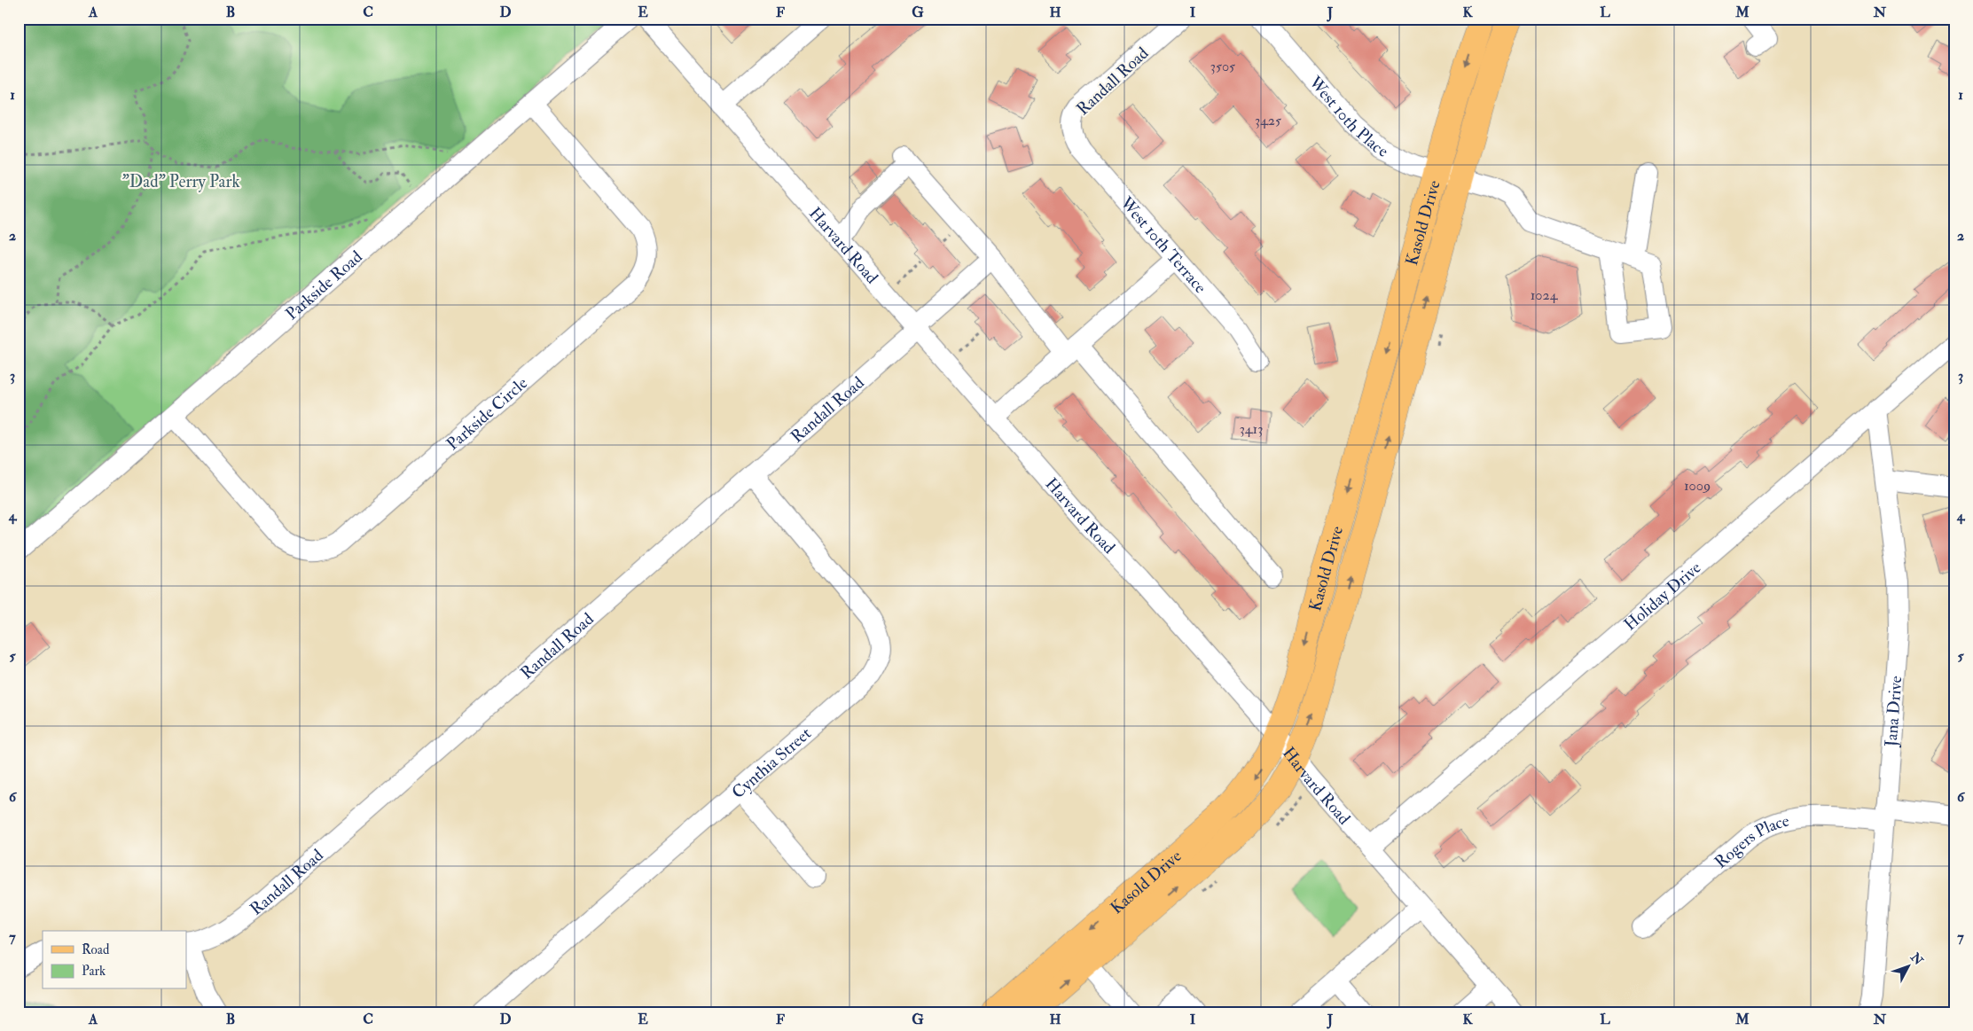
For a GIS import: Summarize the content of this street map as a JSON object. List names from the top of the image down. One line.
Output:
{"streets":{"main road":["Kasold Drive"],"street":["Randall Road","West 10th Place","West 10th Terrace","Harvard Road","Parkside Road","Parkside Circle","Holiday Drive","Jana Drive","Cynthia Street","Rogers Place"]},"crossings":[["Randall Road","West 10th Terrace"],["Randall Road","Harvard Road"],["Randall Road","Cynthia Street"],["West 10th Place","Kasold Drive"],["Kasold Drive","Harvard Road"],["Harvard Road","Holiday Drive"],["Parkside Road","Parkside Circle"],["Holiday Drive","Jana Drive"],["Jana Drive","Rogers Place"]],"parks":["\"Dad\" Perry Park"],"house_numbers":["3505","3425","1024","3413","1009"],"legend":["Road","Park"],"north":"top right","grid":{"columns":["A","B","C","D","E","F","G","H","I","J","K","L","M","N"],"rows":["1","2","3","4","5","6","7"]}}
